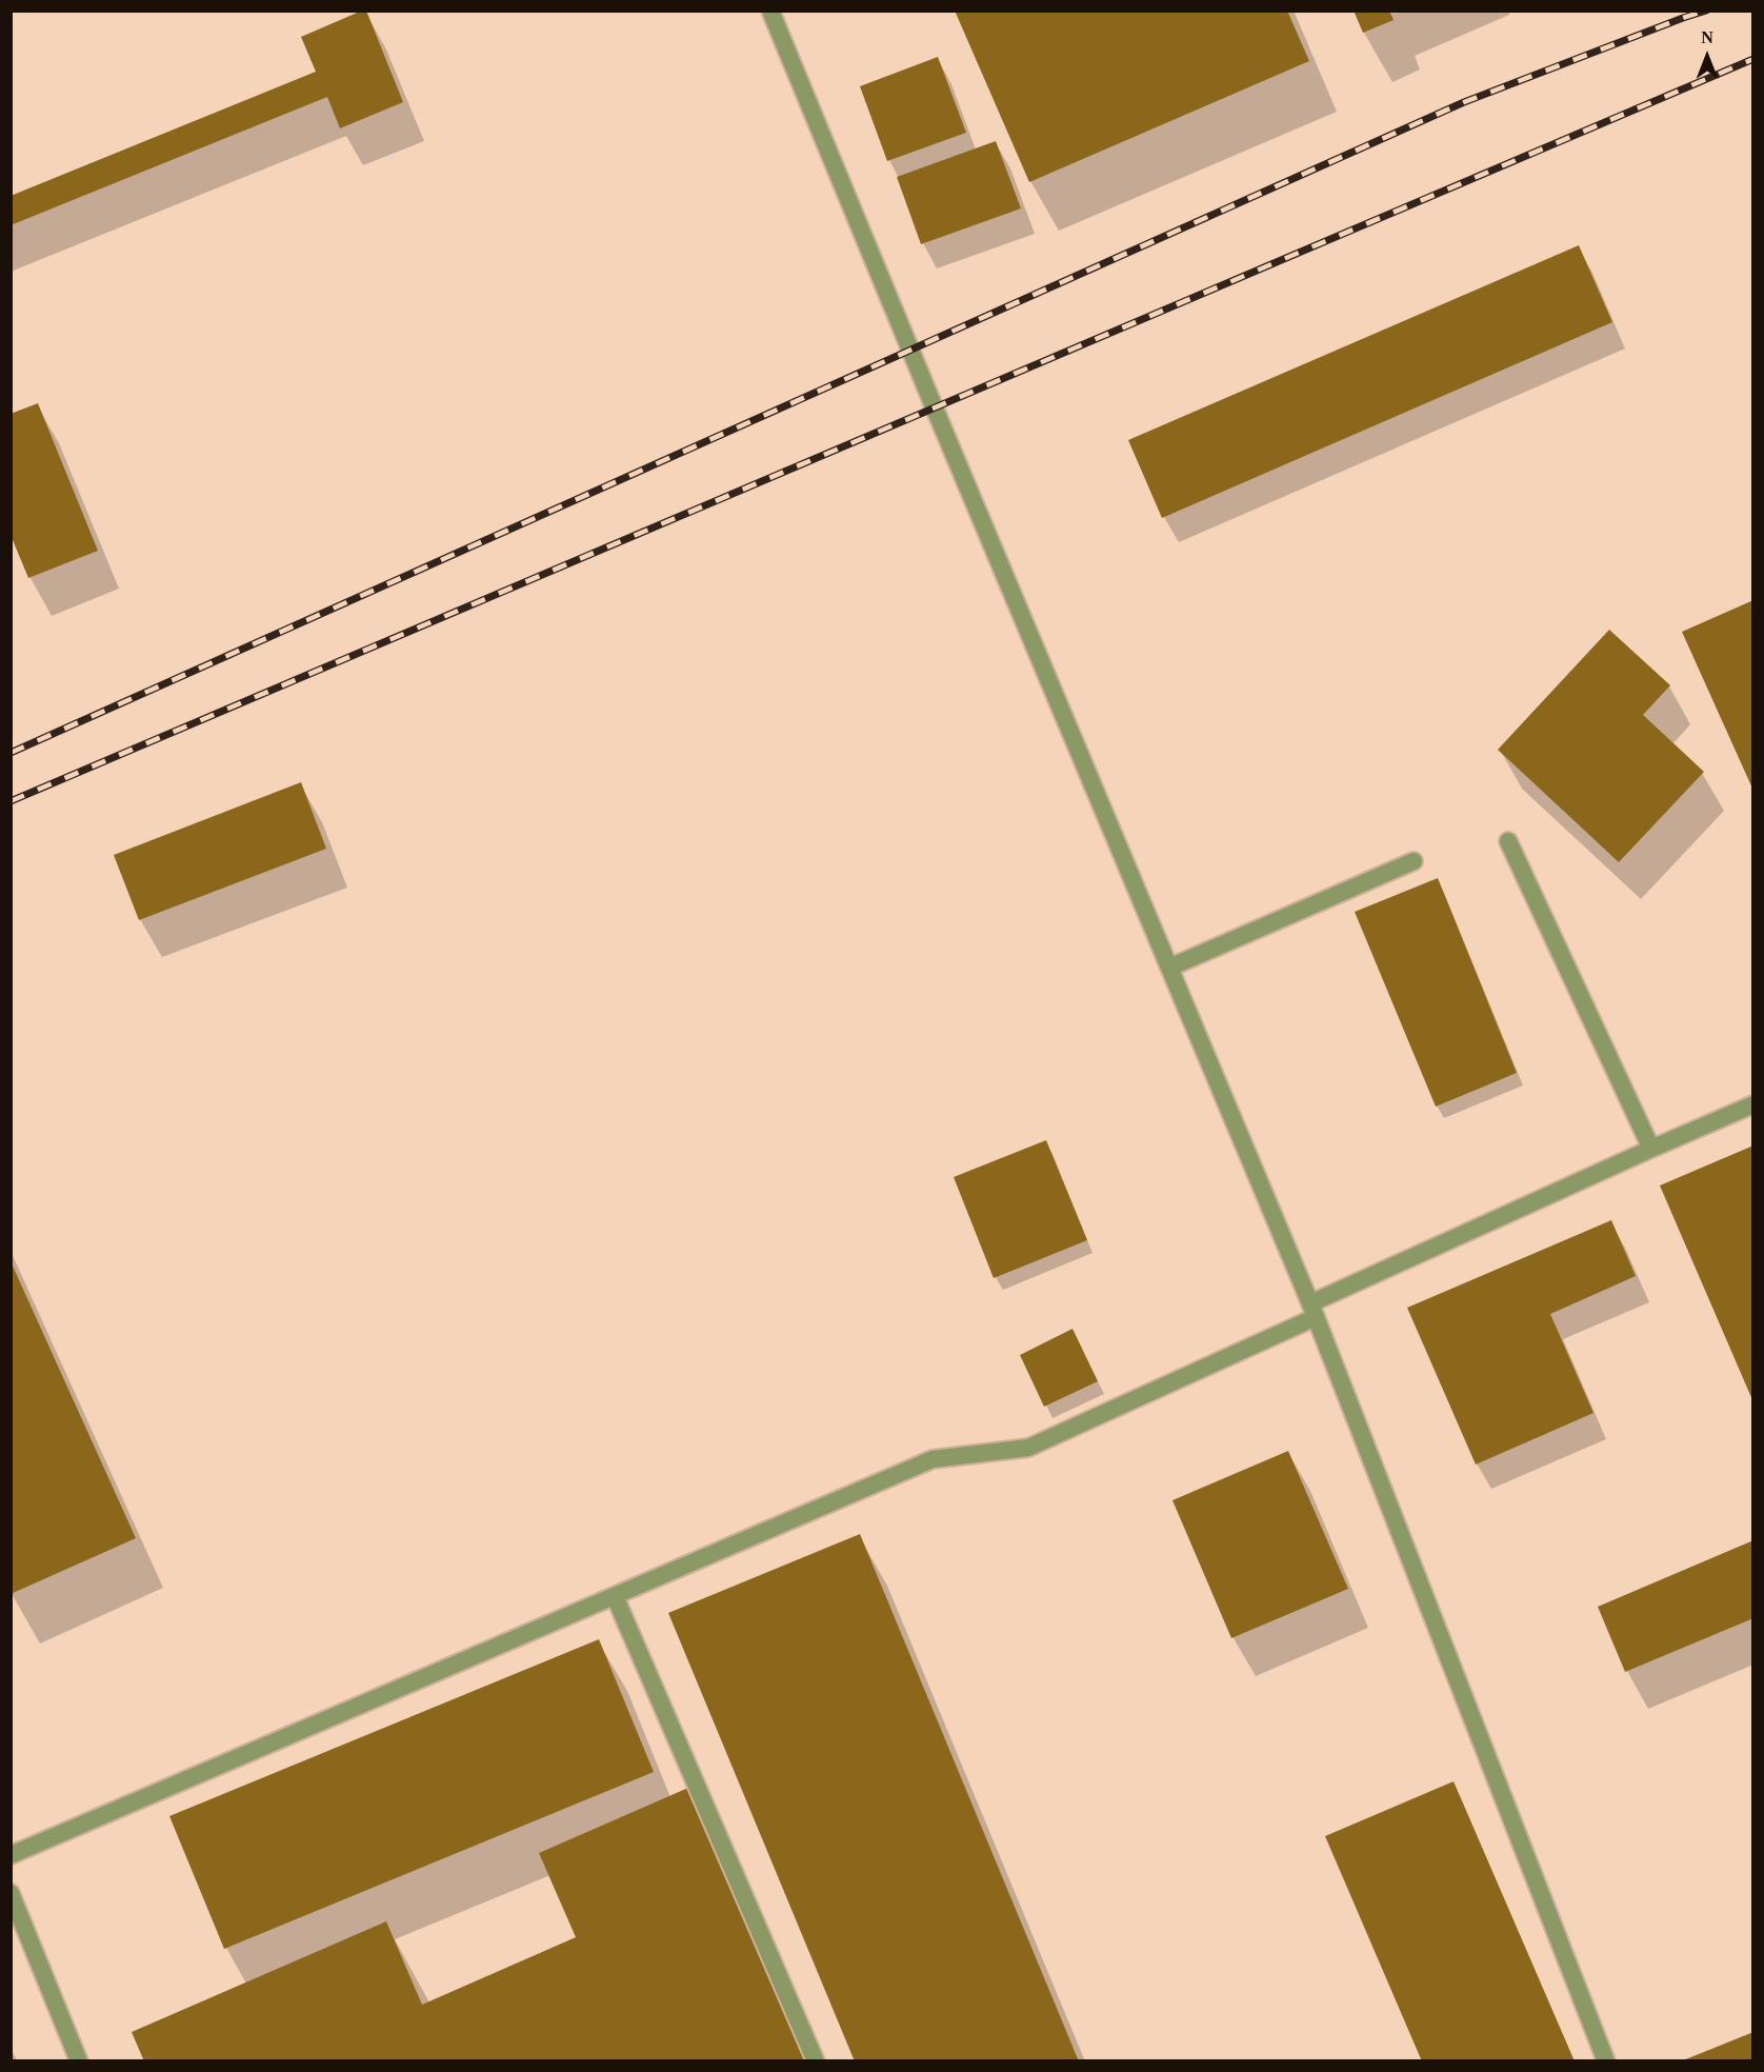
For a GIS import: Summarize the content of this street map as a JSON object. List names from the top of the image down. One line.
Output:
{"north":"top"}
